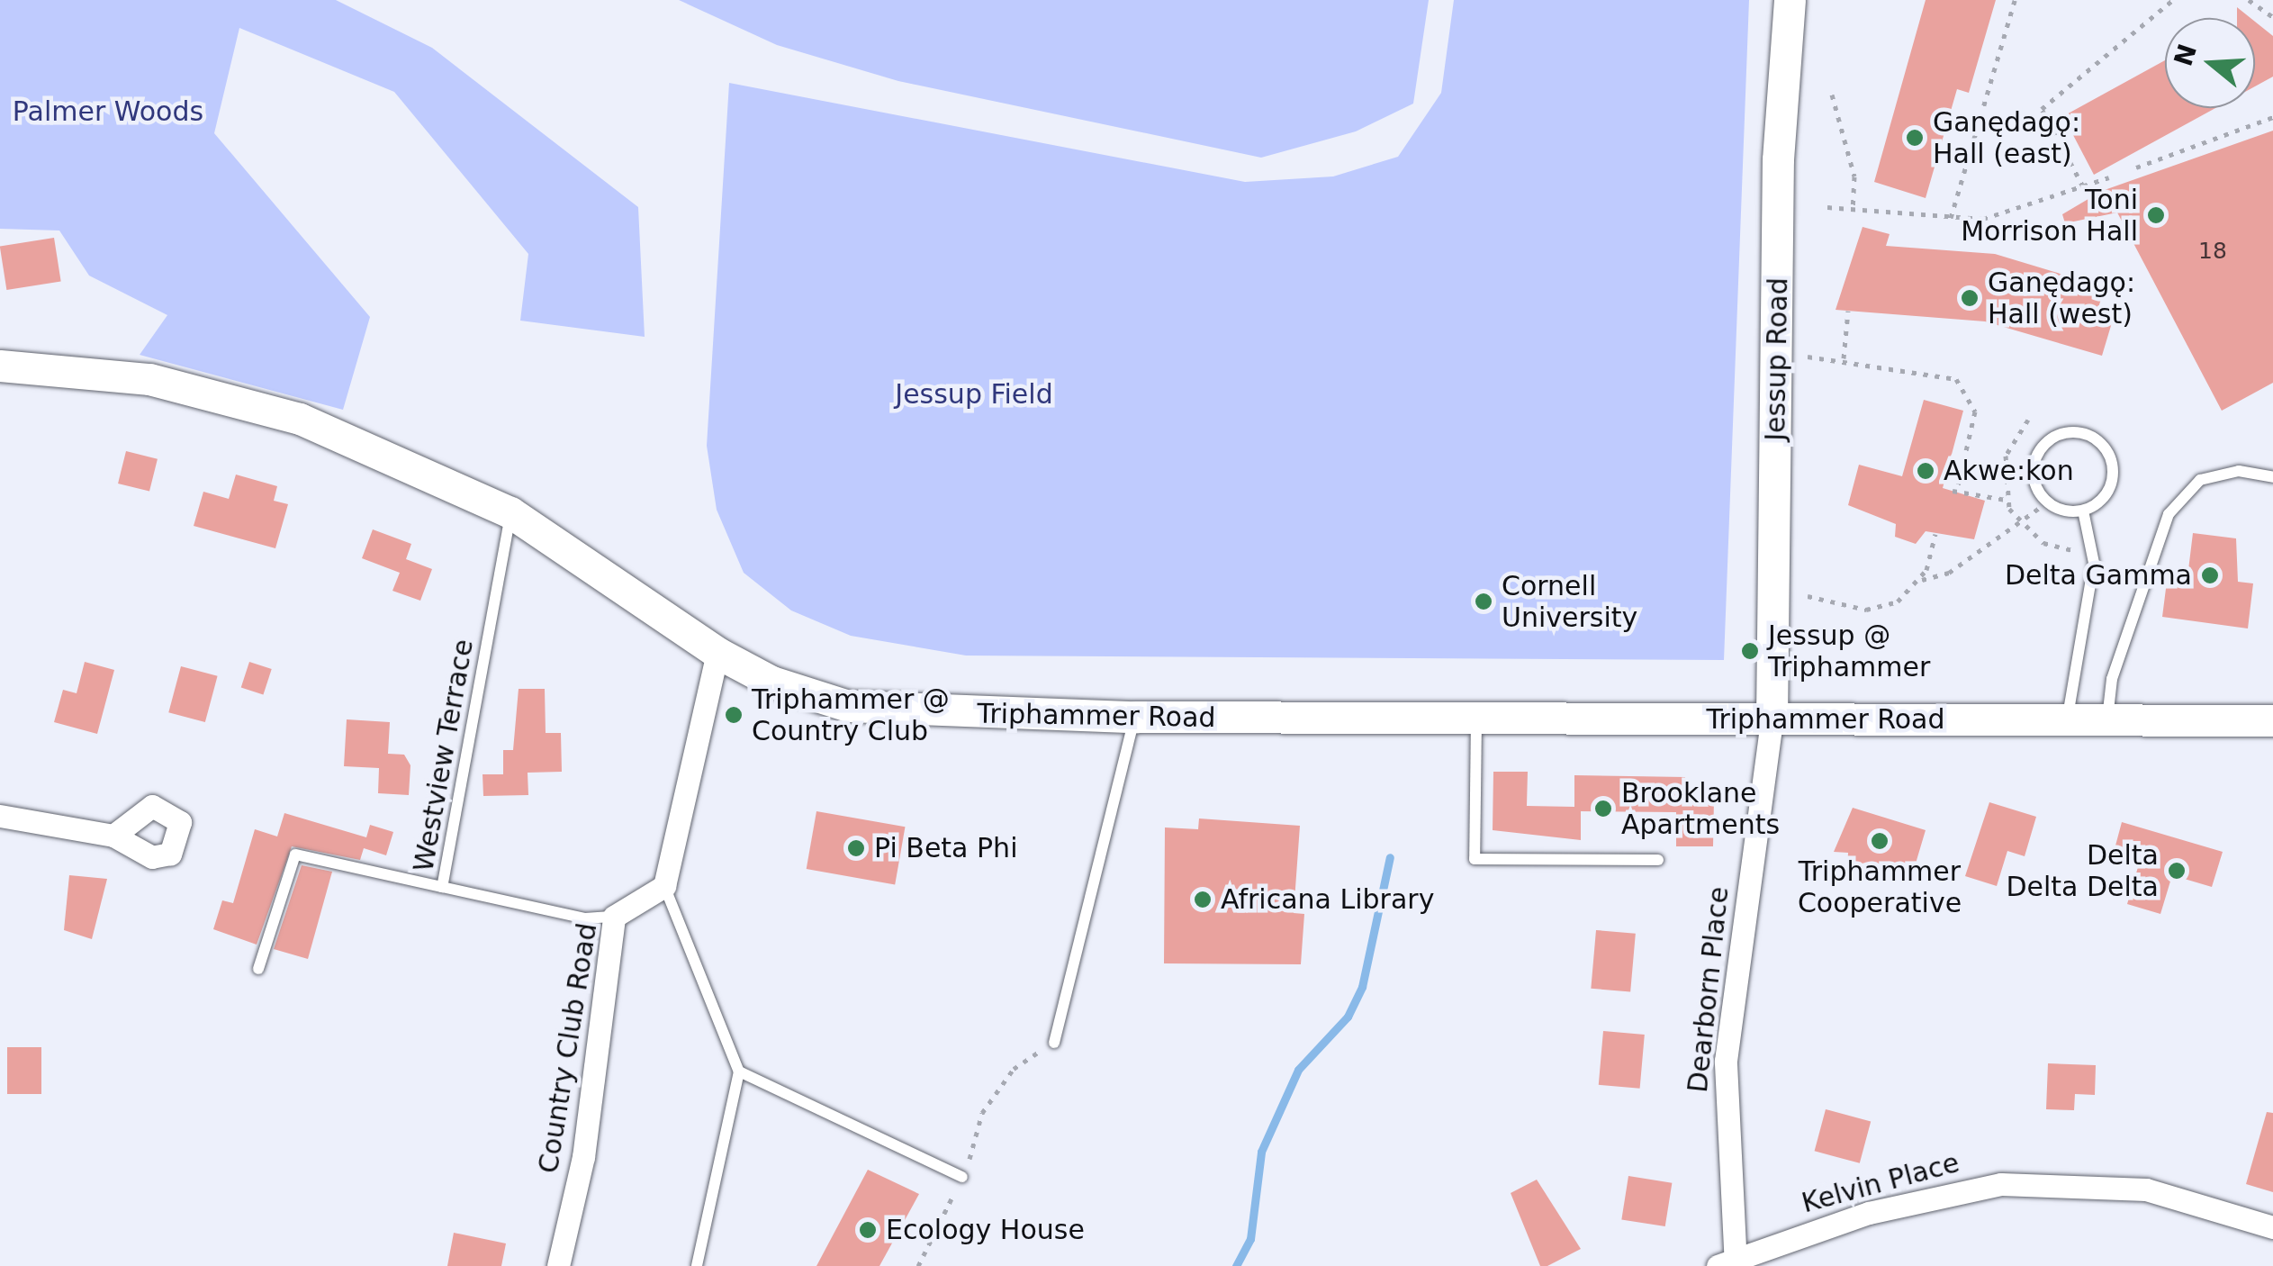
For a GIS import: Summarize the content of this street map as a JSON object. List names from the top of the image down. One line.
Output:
{"streets":{"street":["Jessup Road","Triphammer Road","Dearborn Place","Country Club Road","Kelvin Place"],"lane":["Westview Terrace"]},"crossings":[["Jessup Road","Triphammer Road"],["Jessup Road","Dearborn Place"],["Triphammer Road","Westview Terrace"],["Triphammer Road","Dearborn Place"],["Westview Terrace","Country Club Road"],["Dearborn Place","Kelvin Place"]],"parks":["Palmer Woods","Jessup Field"],"places":["Ganędagǫ: Hall (east)","Toni Morrison Hall","Ganędagǫ: Hall (west)","Akwe:kon","Delta Gamma","Cornell University","Jessup @ Triphammer","Triphammer @ Country Club","Brooklane Apartments","Triphammer Cooperative","Pi Beta Phi","Delta Delta Delta","Africana Library","Ecology House"],"house_numbers":["18"],"north":"left"}
